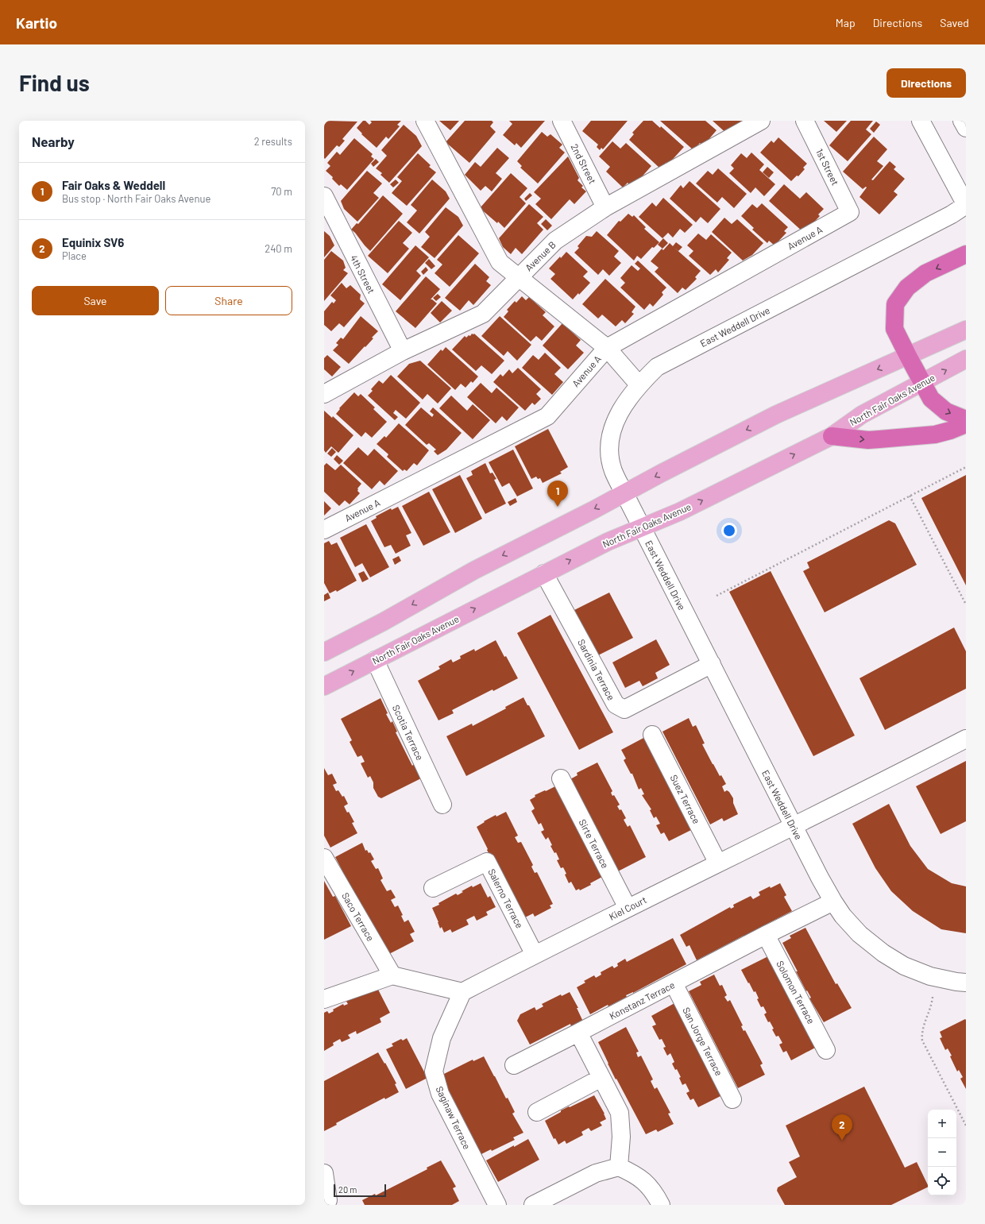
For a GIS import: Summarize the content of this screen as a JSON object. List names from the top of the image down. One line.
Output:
{"streets":{"main road":["North Fair Oaks Avenue"],"street":["2nd Street","1st Street","Avenue A","Avenue B","4th Street","East Weddell Drive","Sardinia Terrace","Scotia Terrace","Suez Terrace","Sirte Terrace","Salerno Terrace","Kiel Court","Saco Terrace","Solomon Terrace","Konstanz Terrace","San Jorge Terrace","Saginaw Terrace"]},"crossings":[["2nd Street","Avenue B"],["1st Street","Avenue A"],["Avenue B","4th Street"],["East Weddell Drive","North Fair Oaks Avenue"],["East Weddell Drive","Sardinia Terrace"],["East Weddell Drive","Kiel Court"],["East Weddell Drive","Konstanz Terrace"],["North Fair Oaks Avenue","Sardinia Terrace"],["North Fair Oaks Avenue","Scotia Terrace"],["Suez Terrace","Kiel Court"],["Sirte Terrace","Kiel Court"],["Salerno Terrace","Kiel Court"],["Kiel Court","Saginaw Terrace"],["Solomon Terrace","Konstanz Terrace"],["Konstanz Terrace","San Jorge Terrace"]],"scale_bar":"20 m","page":{"header":"Kartio","nav":["Map","Directions","Saved"],"buttons":["Directions",["Save","Share"]],"title":"Find us","heading":["Nearby","2 results"],"list":[{"mark":"1","name":"Fair Oaks & Weddell","note":"Bus stop · North Fair Oaks Avenue","value":"70 m"},{"mark":"2","name":"Equinix SV6","note":"Place","value":"240 m"}],"pins":["1","2"],"map_buttons":["+","−"],"scale":"20 m"}}
